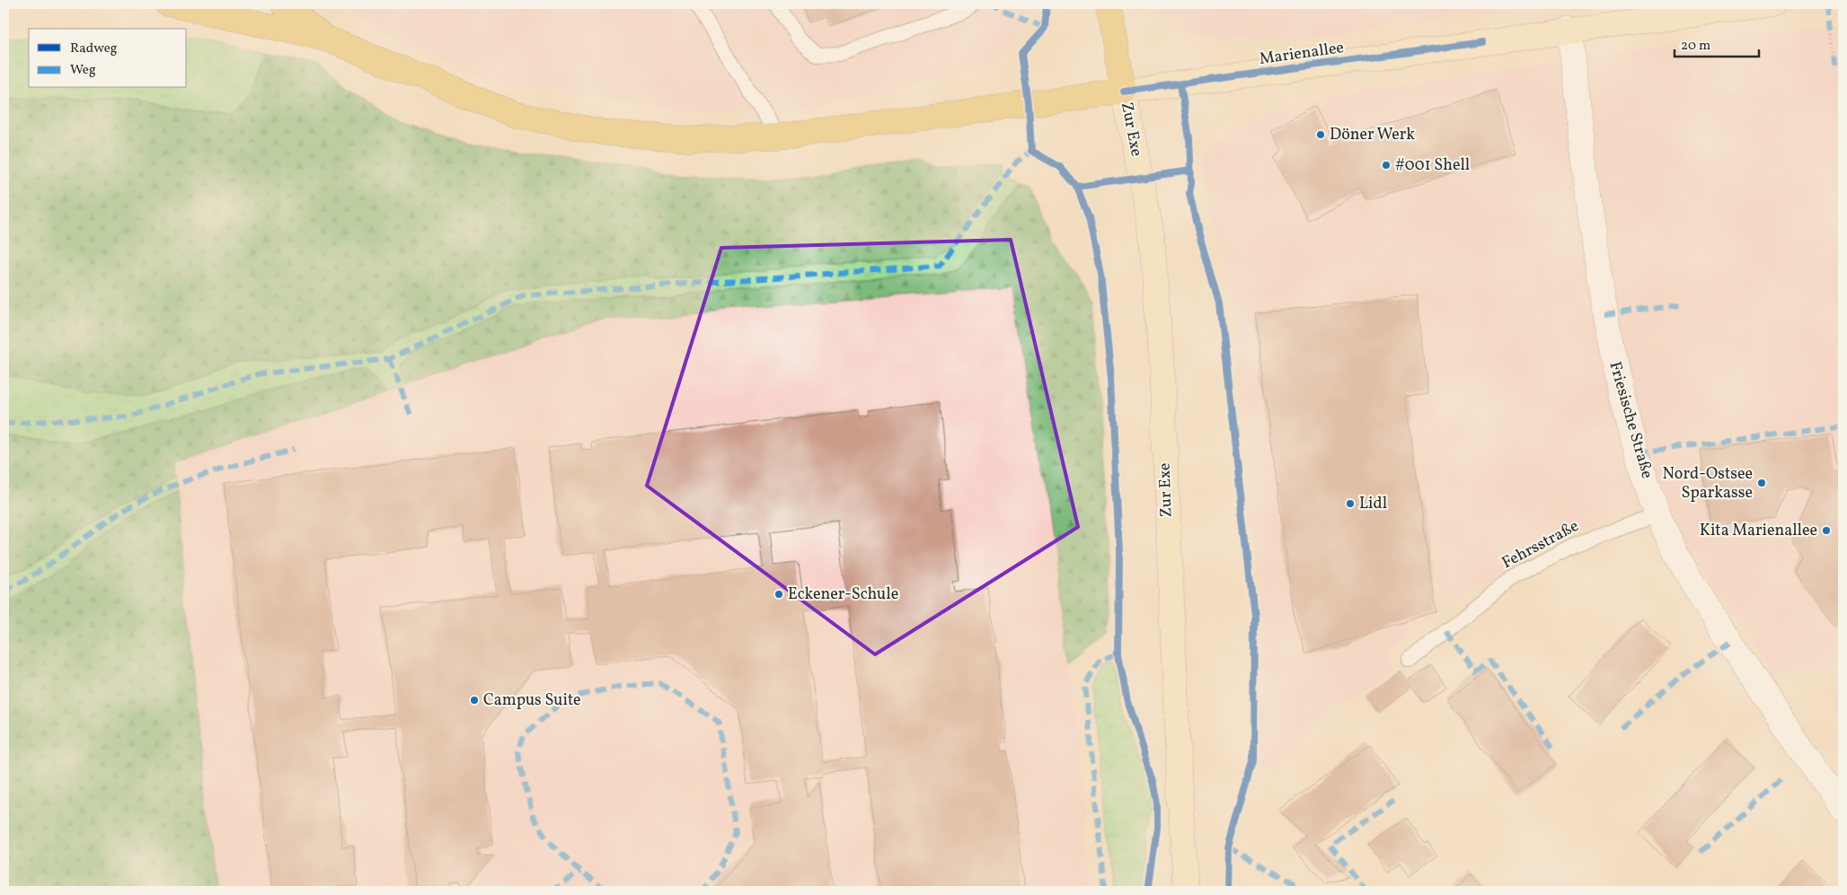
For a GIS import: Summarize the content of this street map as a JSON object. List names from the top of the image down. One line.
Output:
{"streets":{"main road":["Marienallee","Zur Exe"],"street":["Friesische Straße"],"lane":["Fehrsstraße"]},"crossings":[["Marienallee","Zur Exe"],["Marienallee","Friesische Straße"],["Friesische Straße","Fehrsstraße"]],"places":["Döner Werk","#001 Shell","Nord-Ostsee Sparkasse","Lidl","Kita Marienallee","Eckener-Schule","Campus Suite"],"legend":["Radweg","Weg"],"scale_bar":"20 m"}
